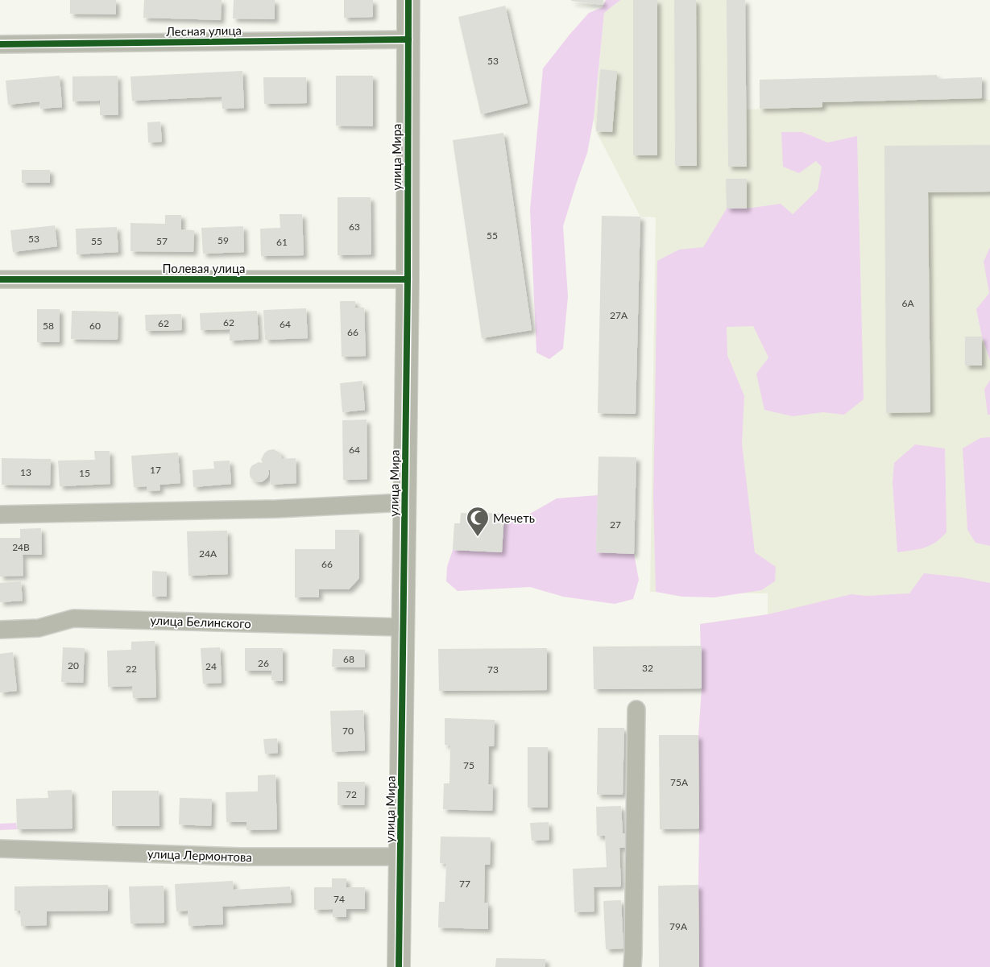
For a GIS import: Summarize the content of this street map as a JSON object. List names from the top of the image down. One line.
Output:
{"streets":{"street":["Лесная улица","улица Мира","Полевая улица","улица Белинского","улица Лермонтова"]},"crossings":[["Лесная улица","улица Мира"],["улица Мира","Полевая улица"],["улица Мира","улица Белинского"],["улица Мира","улица Лермонтова"]],"places":{"mosque":["Мечеть"]},"house_numbers":["53","63","55","53","59","55","57","61","6А","27А","62","62","64","58","60","66","64","17","13","15","27","24В","24А","66","68","26","20","24","32","22","73","70","75","75А","72","77","74","79А"]}
